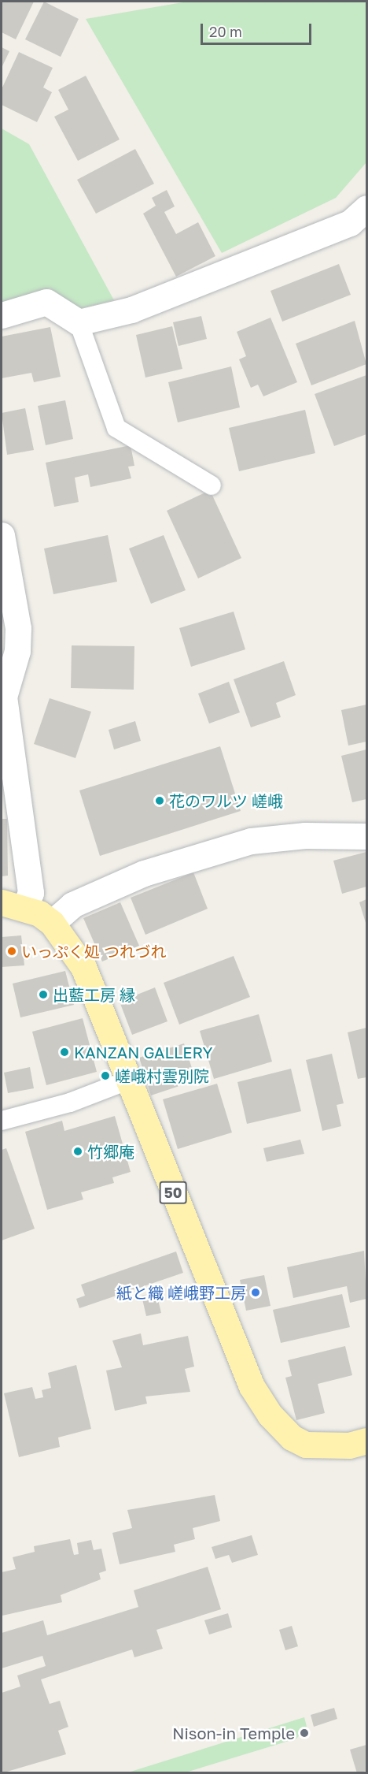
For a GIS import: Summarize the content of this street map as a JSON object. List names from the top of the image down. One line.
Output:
{"streets":{"main road":["50"]},"places":["花のワルツ 嵯峨","いっぷく処 つれづれ","出藍工房 縁","KANZAN GALLERY","嵯峨村雲別院","竹郷庵","紙と織 嵯峨野工房","Nison-in Temple"],"scale_bar":"20 m"}
